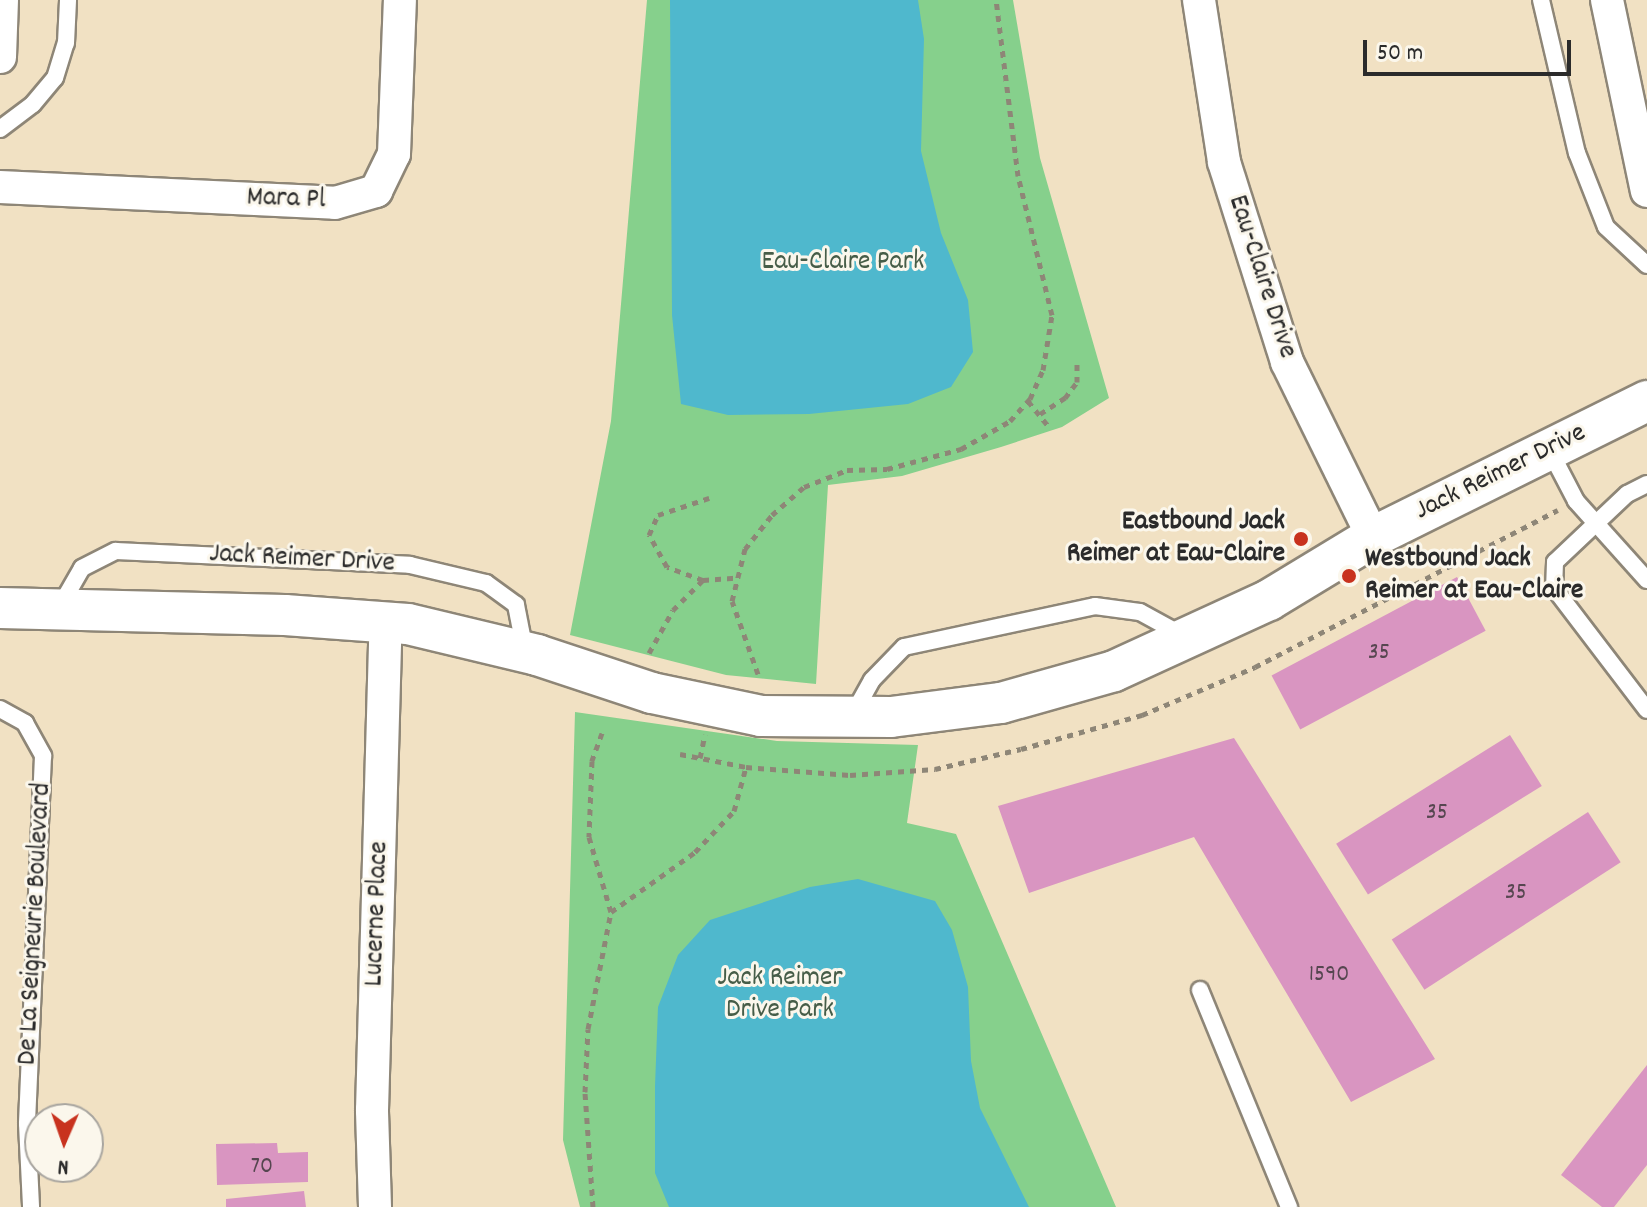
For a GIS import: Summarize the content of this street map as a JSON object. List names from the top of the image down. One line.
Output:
{"streets":{"street":["Mara Pl","Eau-Claire Drive","Jack Reimer Drive","Lucerne Place"],"lane":["De La Seigneurie Boulevard"]},"crossings":[["Eau-Claire Drive","Jack Reimer Drive"],["Jack Reimer Drive","Lucerne Place"]],"parks":["Eau-Claire Park","Jack Reimer Drive Park"],"places":["Eastbound Jack Reimer at Eau-Claire","Westbound Jack Reimer at Eau-Claire"],"house_numbers":["35","35","35","1590","70"],"scale_bar":"50 m","north":"bottom"}
